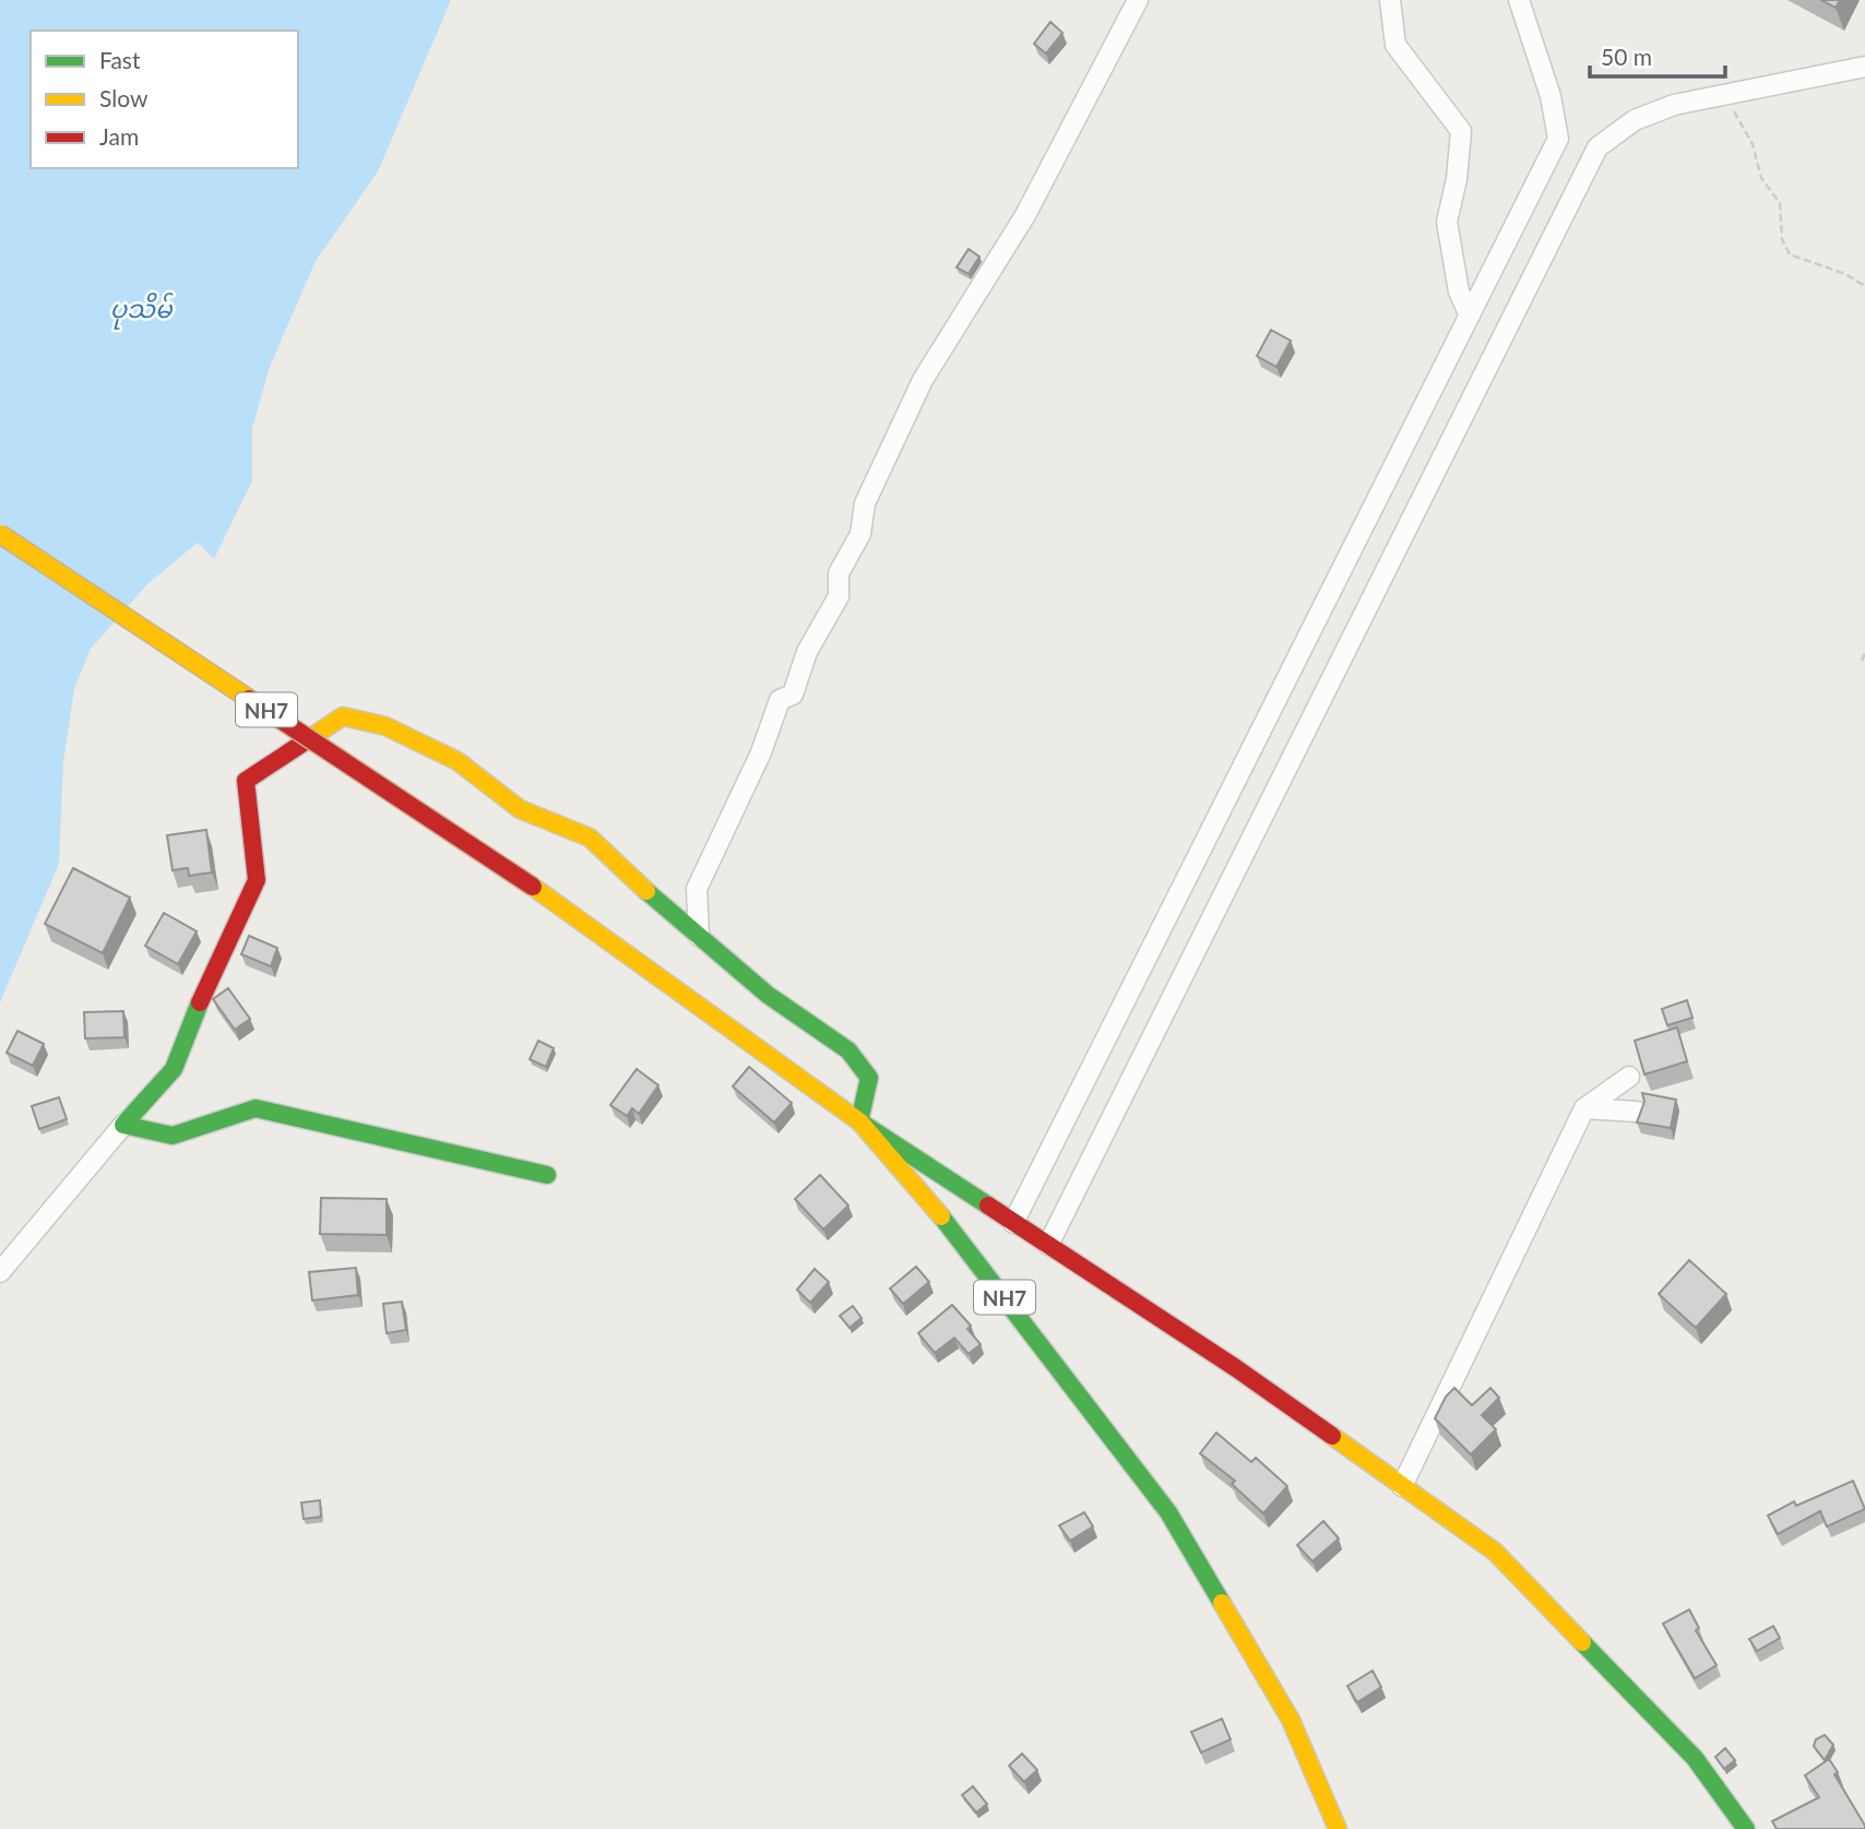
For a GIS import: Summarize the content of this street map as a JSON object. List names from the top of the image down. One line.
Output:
{"streets":{"main road":["NH7"]},"water":["ပုသိမ်"],"legend":["Fast","Slow","Jam"],"scale_bar":"50 m"}
